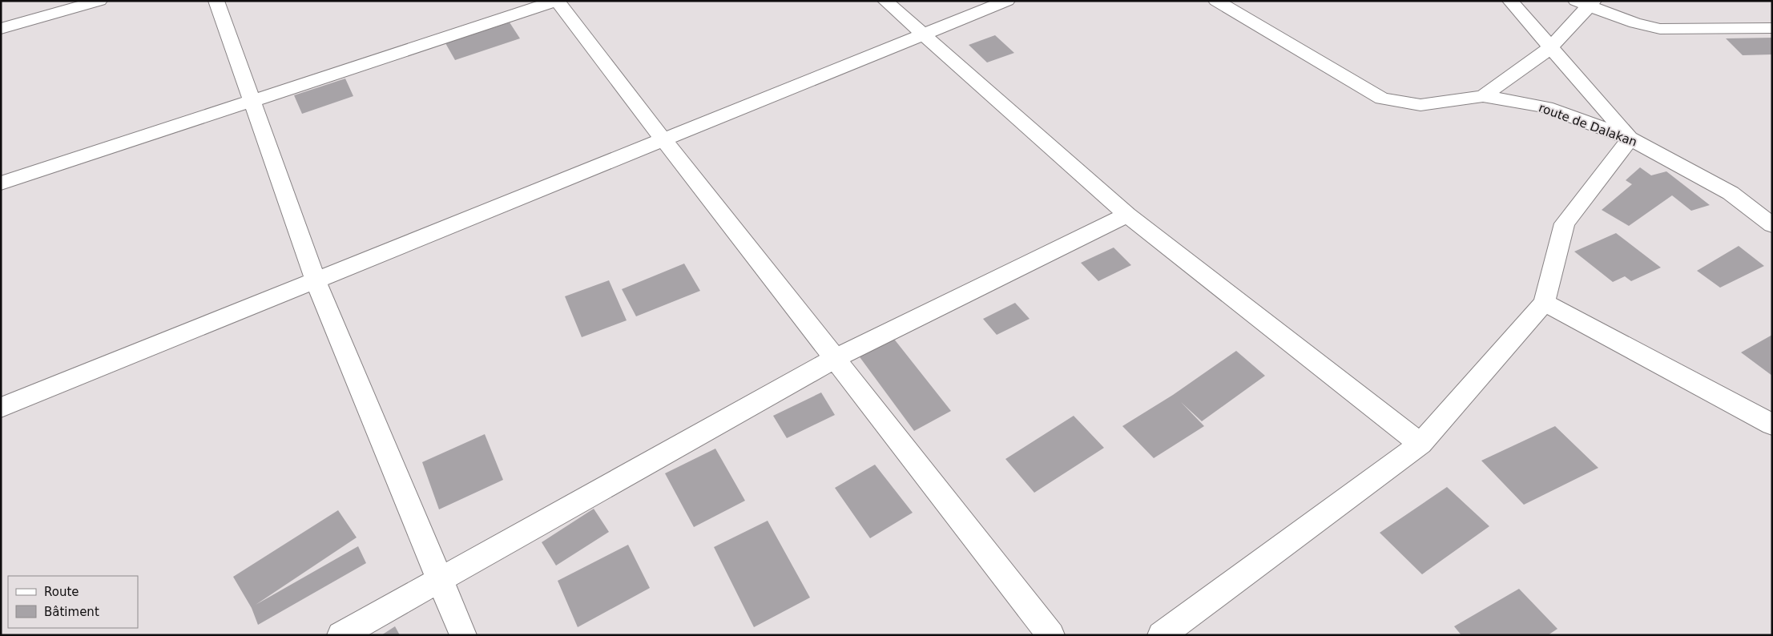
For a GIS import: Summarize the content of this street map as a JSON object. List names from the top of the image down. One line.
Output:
{"streets":{"street":["route de Dalakan"]},"legend":["Route","Bâtiment"]}
